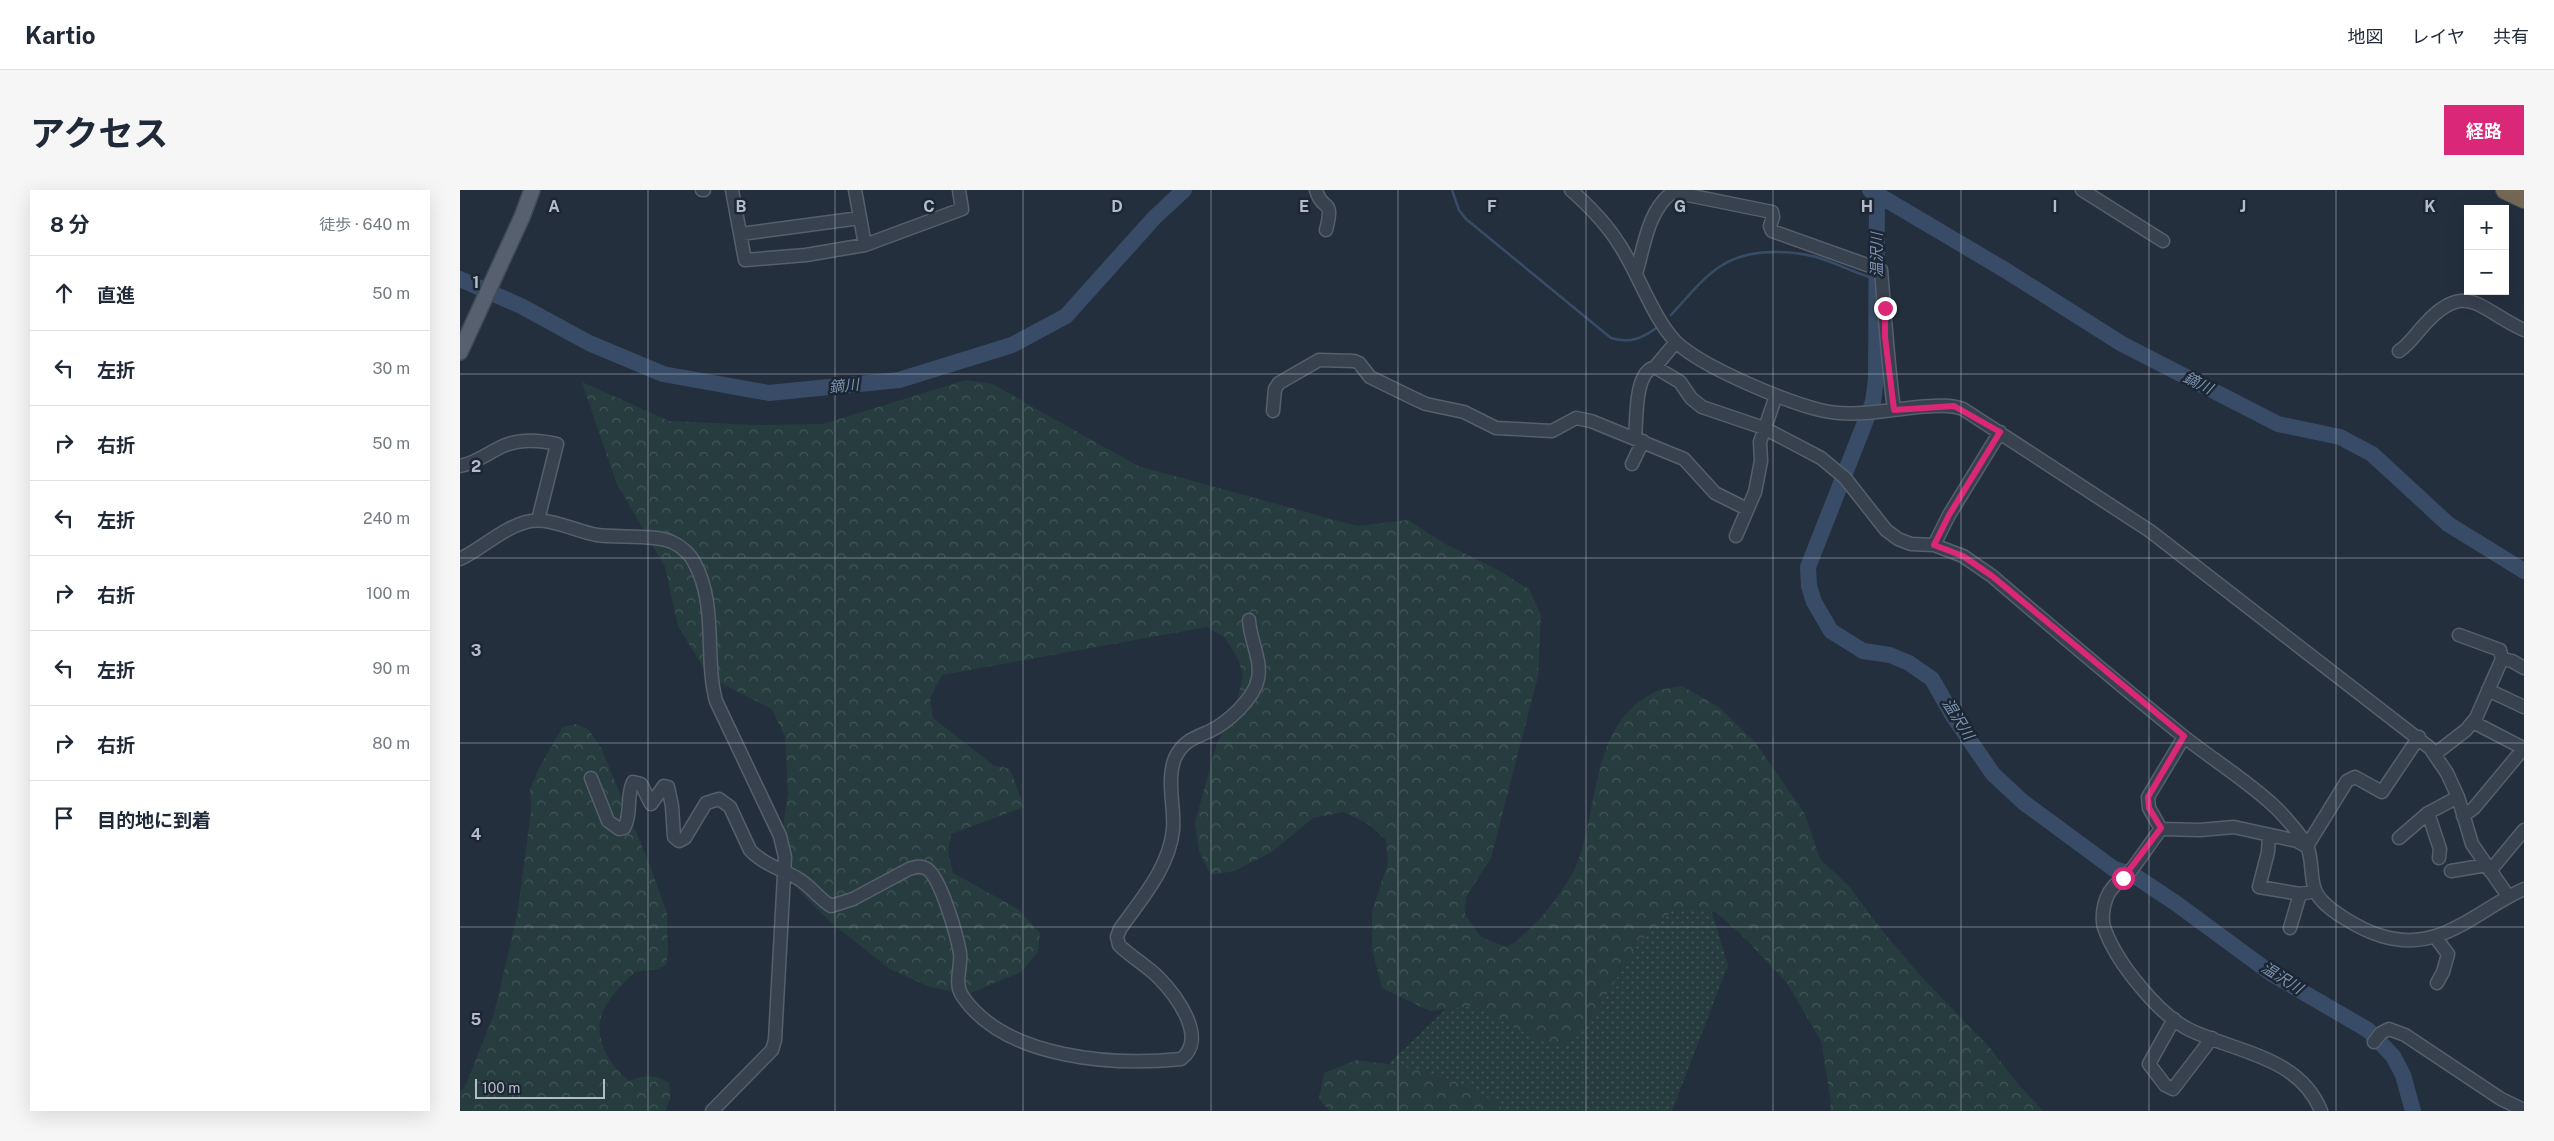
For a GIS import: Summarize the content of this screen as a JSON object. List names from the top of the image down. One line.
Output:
{"water":["温沢川","鏑川"],"scale_bar":"100 m","page":{"header":"Kartio","nav":["地図","レイヤ","共有"],"title":"アクセス","buttons":"経路","heading":["8 分","徒歩 · 640 m"],"map_buttons":["+","−"],"list":[["直進","50 m"],["左折","30 m"],["右折","50 m"],["左折","240 m"],["右折","100 m"],["左折","90 m"],["右折","80 m"],"目的地に到着"],"scale":"100 m"},"grid":{"columns":["A","B","C","D","E","F","G","H","I","J","K"],"rows":["1","2","3","4","5"]}}
